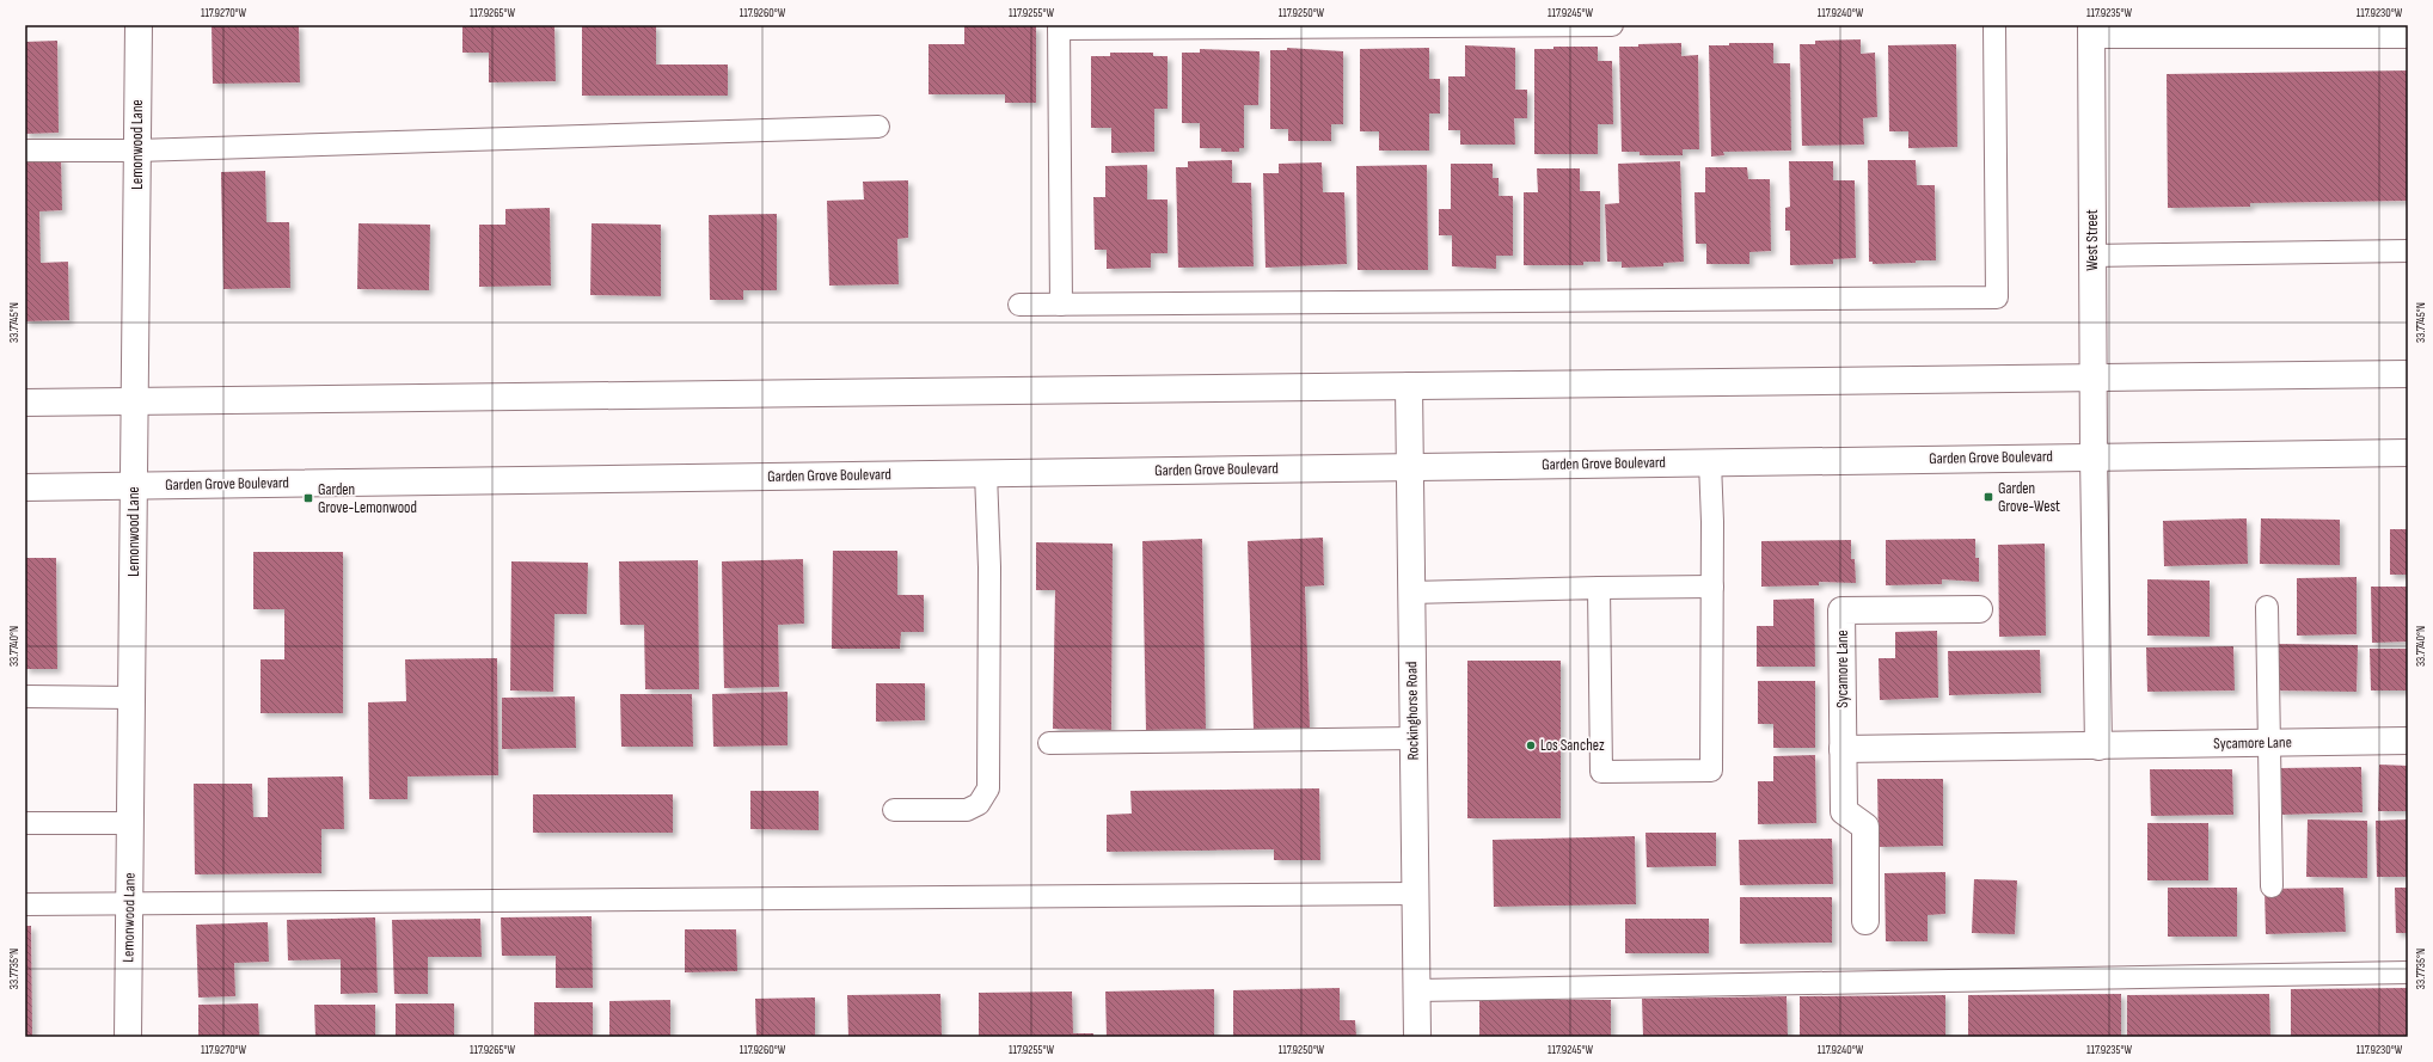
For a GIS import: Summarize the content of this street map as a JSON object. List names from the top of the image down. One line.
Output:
{"streets":{"main road":["Lemonwood Lane","West Street","Garden Grove Boulevard","Sycamore Lane","Rockinghorse Road"]},"crossings":[["Lemonwood Lane","Garden Grove Boulevard"],["West Street","Garden Grove Boulevard"],["Garden Grove Boulevard","Rockinghorse Road"]],"places":{"transit":["Garden Grove-West","Garden Grove-Lemonwood"],"other":["Los Sanchez"]},"coordinates":["117.9270°W","117.9265°W","117.9260°W","117.9255°W","117.9250°W","117.9245°W","117.9240°W","117.9235°W","117.9230°W","33.7745°N","33.7740°N","33.7735°N"]}
